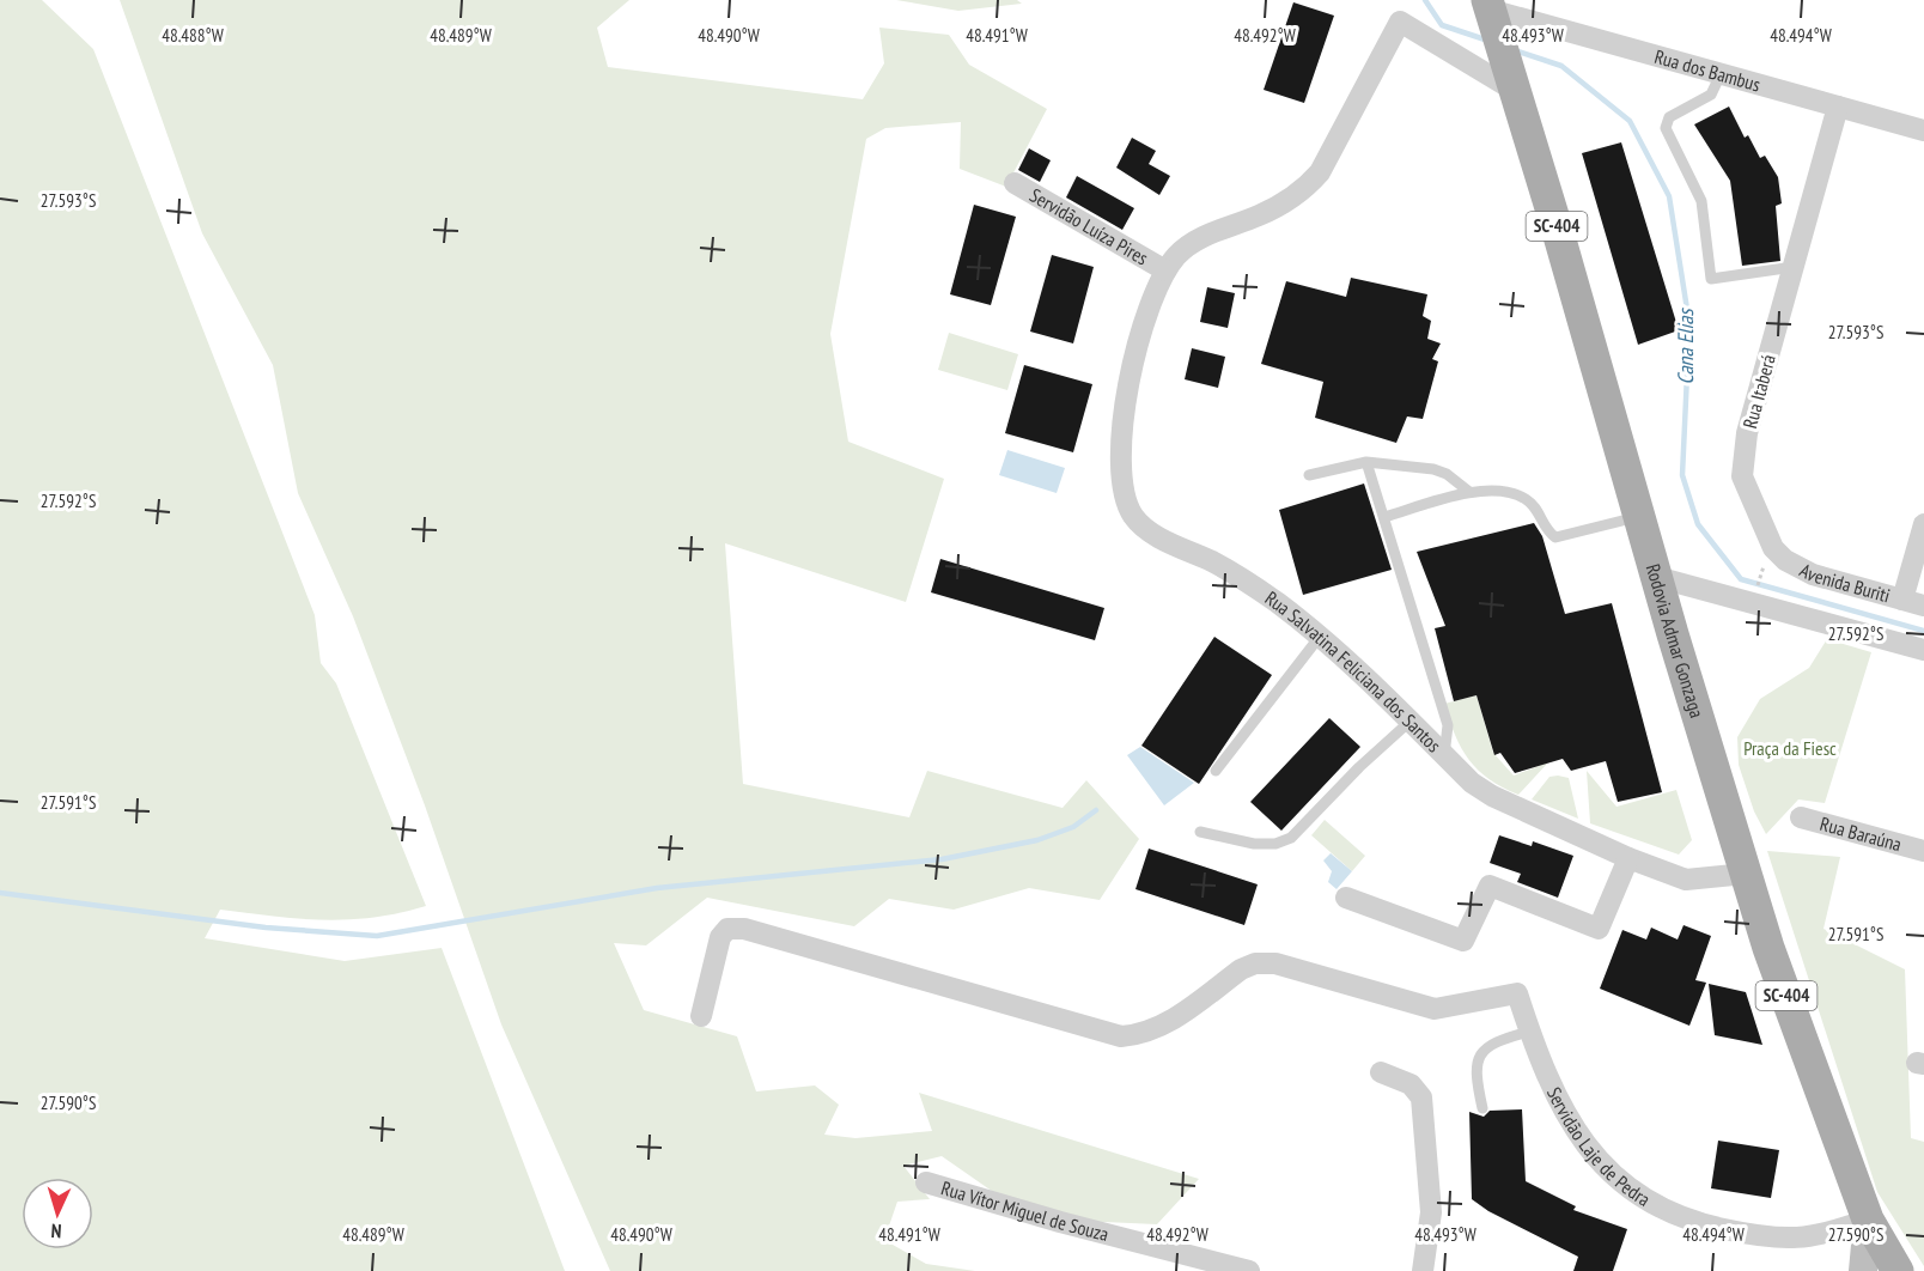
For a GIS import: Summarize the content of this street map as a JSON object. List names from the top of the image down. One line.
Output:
{"streets":{"main road":["SC-404","Rodovia Admar Gonzaga"],"street":["Rua dos Bambus","Servidão Luíza Pires","Rua Itaberá","Avenida Buriti","Rua Salvatina Feliciana dos Santos","Rua Baraúna","Servidão Laje de Pedra","Rua Vítor Miguel de Souza"]},"crossings":[["Rua dos Bambus","Rua Itaberá"],["Rua dos Bambus","Rodovia Admar Gonzaga"],["Servidão Luíza Pires","Rua Salvatina Feliciana dos Santos"],["Rua Itaberá","Avenida Buriti"],["Rodovia Admar Gonzaga","Rua Salvatina Feliciana dos Santos"],["Rodovia Admar Gonzaga","Servidão Laje de Pedra"]],"water":["Cana Elias"],"parks":["Praça da Fiesc"],"north":"bottom","coordinates":["48.488°W","48.489°W","48.490°W","48.491°W","48.492°W","48.493°W","48.494°W","27.593°S","27.592°S","27.591°S","27.590°S"]}
